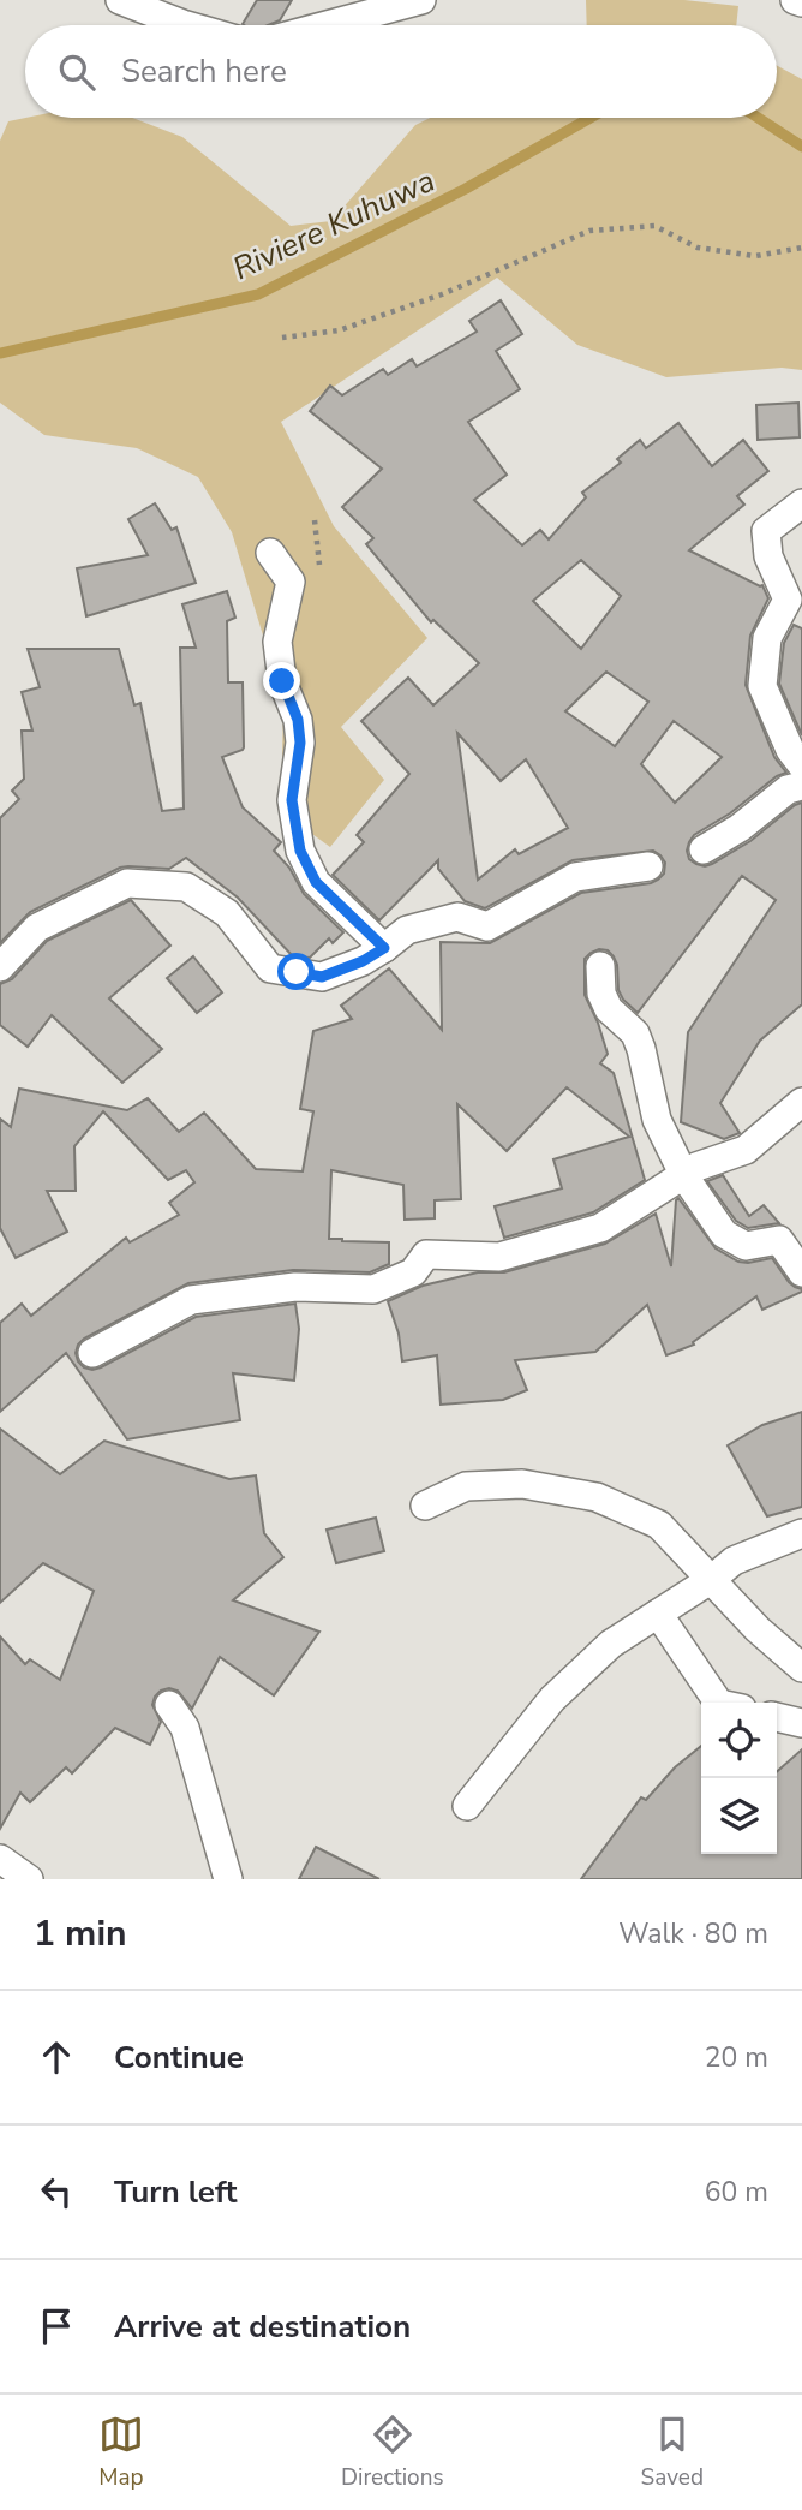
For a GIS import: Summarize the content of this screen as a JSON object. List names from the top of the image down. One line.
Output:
{"water":["Riviere Kuhuwa"],"page":{"search":"Search here","heading":["1 min","Walk · 80 m"],"list":[["Continue","20 m"],["Turn left","60 m"],"Arrive at destination"],"nav":["Map","Directions","Saved"]}}
